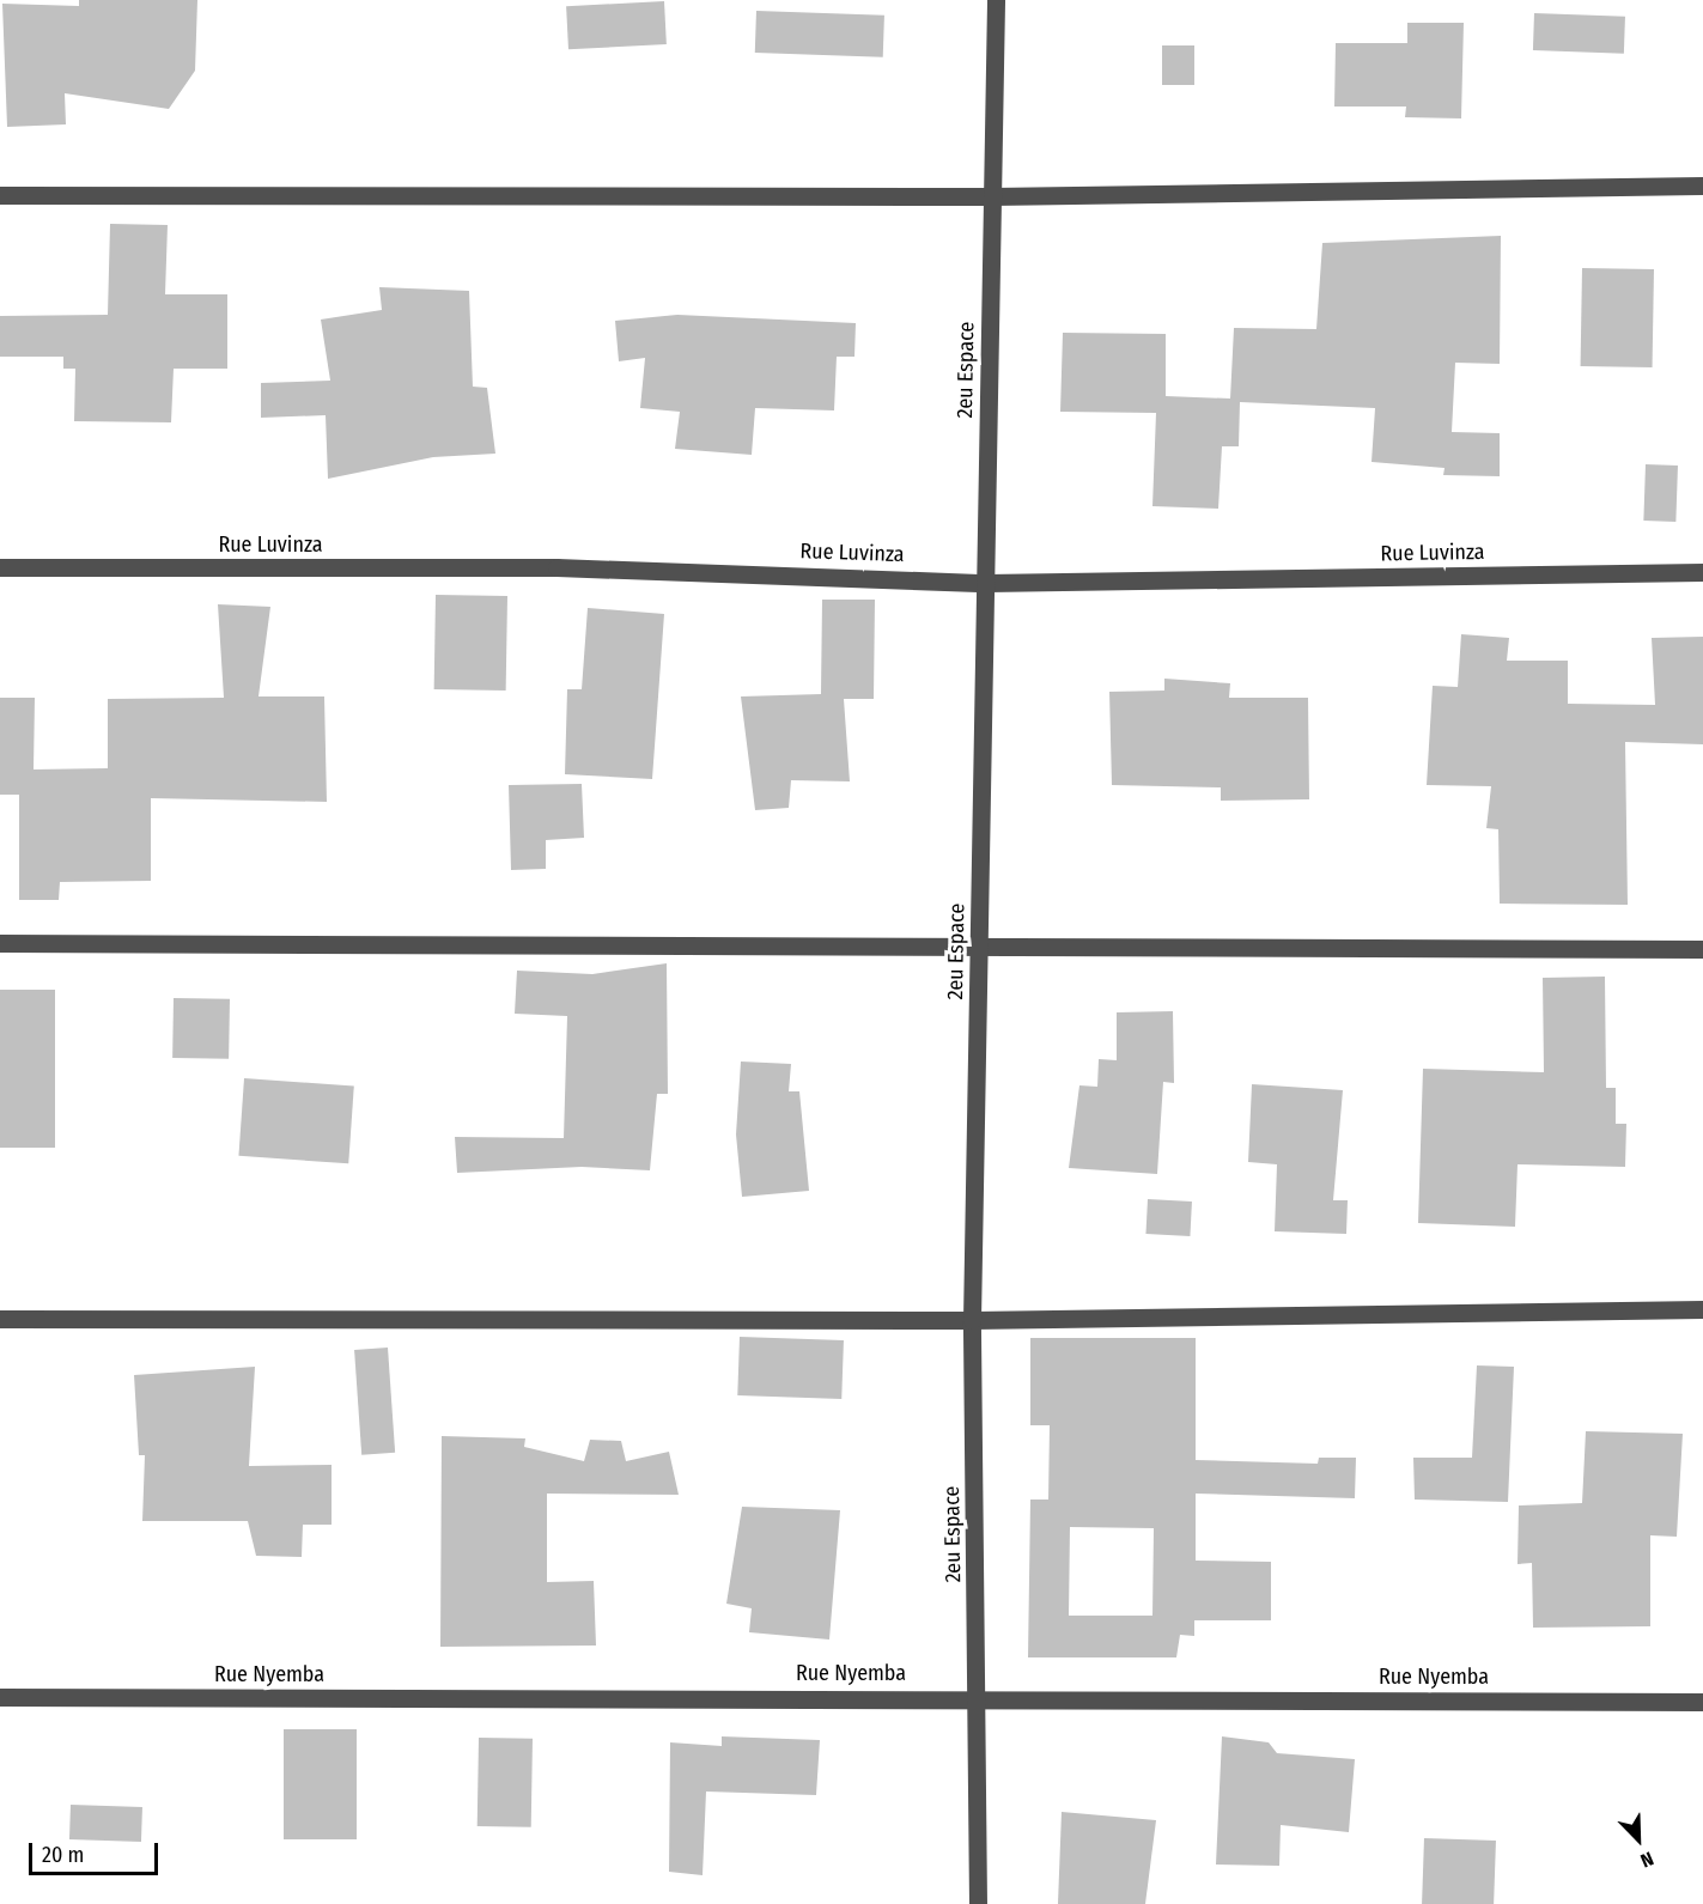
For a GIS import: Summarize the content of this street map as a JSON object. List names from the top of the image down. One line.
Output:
{"streets":{"street":["2eu Espace","Rue Luvinza","Rue Nyemba"]},"crossings":[["2eu Espace","Rue Luvinza"],["2eu Espace","Rue Nyemba"]],"scale_bar":"20 m","north":"bottom right"}
